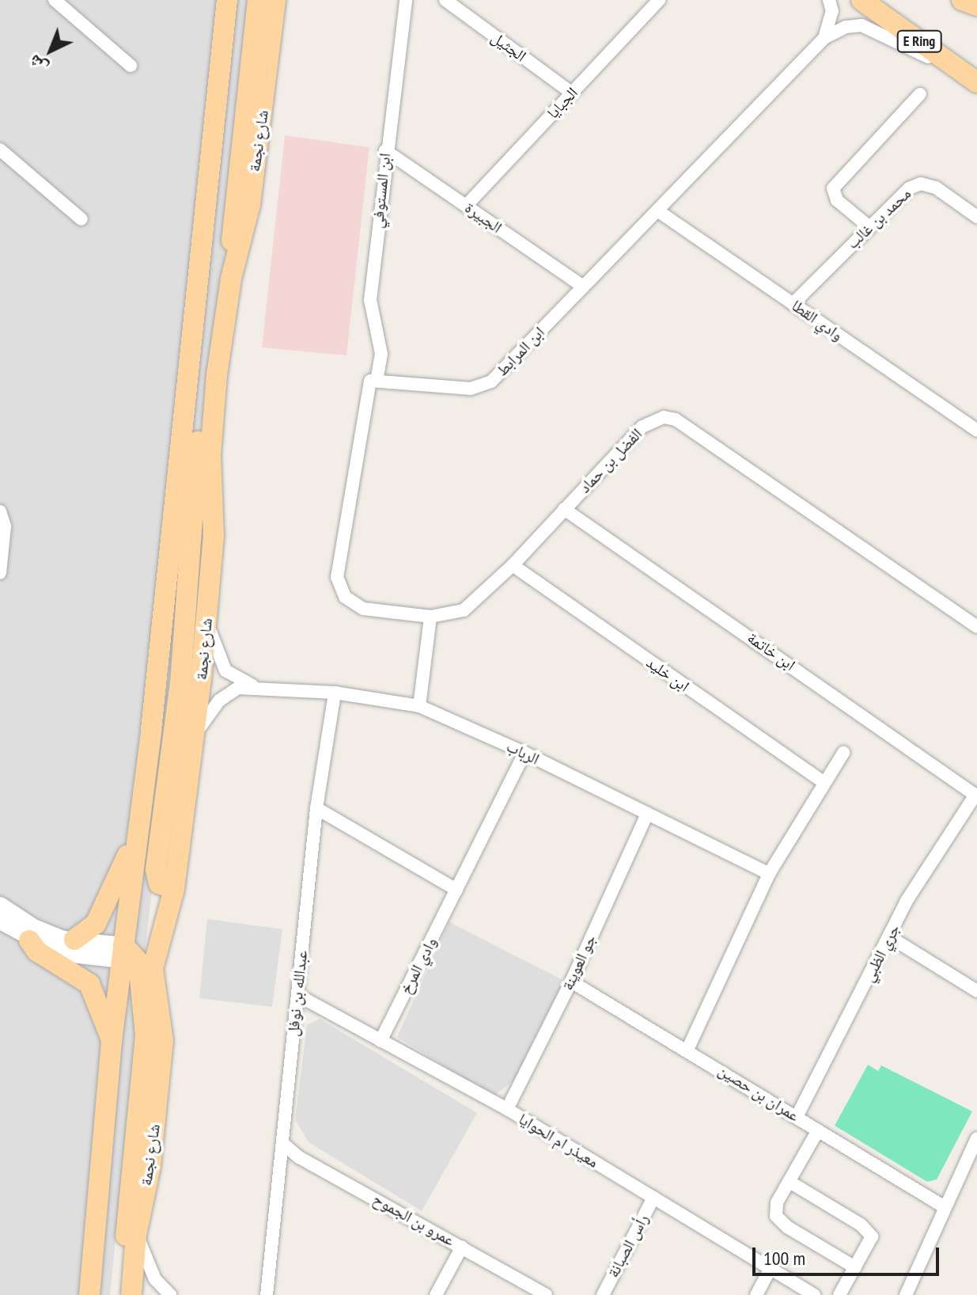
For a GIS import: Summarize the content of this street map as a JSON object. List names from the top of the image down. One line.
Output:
{"streets":{"main road":["E Ring","شارع نجمة"],"street":["الجثيل","الجبايا","ابن المستوفي","الجبيرة","محمد بن غالب","وادي القطا","ابن المرابط","الفضل بن حماد","ابن خاتمة","ابن خليد","الرباب","جري الظبي","جو العوينة","وادي المرخ","عبدالله بن نوفل","عمران بن حصين","معيذر ام الحوايا","عمرو بن الجموح","رأس الصبانة"]},"crossings":[["E Ring","ابن المرابط"],["الجثيل","الجبايا"],["الجبايا","الجبيرة"],["شارع نجمة","الرباب"],["ابن المستوفي","الجبيرة"],["ابن المستوفي","ابن المرابط"],["الجبيرة","ابن المرابط"],["محمد بن غالب","وادي القطا"],["وادي القطا","ابن المرابط"],["الفضل بن حماد","ابن خاتمة"],["الفضل بن حماد","ابن خليد"],["ابن خاتمة","جري الظبي"],["الرباب","جو العوينة"],["الرباب","وادي المرخ"],["الرباب","عبدالله بن نوفل"],["جري الظبي","عمران بن حصين"],["جو العوينة","عمران بن حصين"],["جو العوينة","معيذر ام الحوايا"],["وادي المرخ","معيذر ام الحوايا"],["عبدالله بن نوفل","معيذر ام الحوايا"],["عبدالله بن نوفل","عمرو بن الجموح"],["معيذر ام الحوايا","رأس الصبانة"]],"scale_bar":"100 m","north":"bottom left"}
